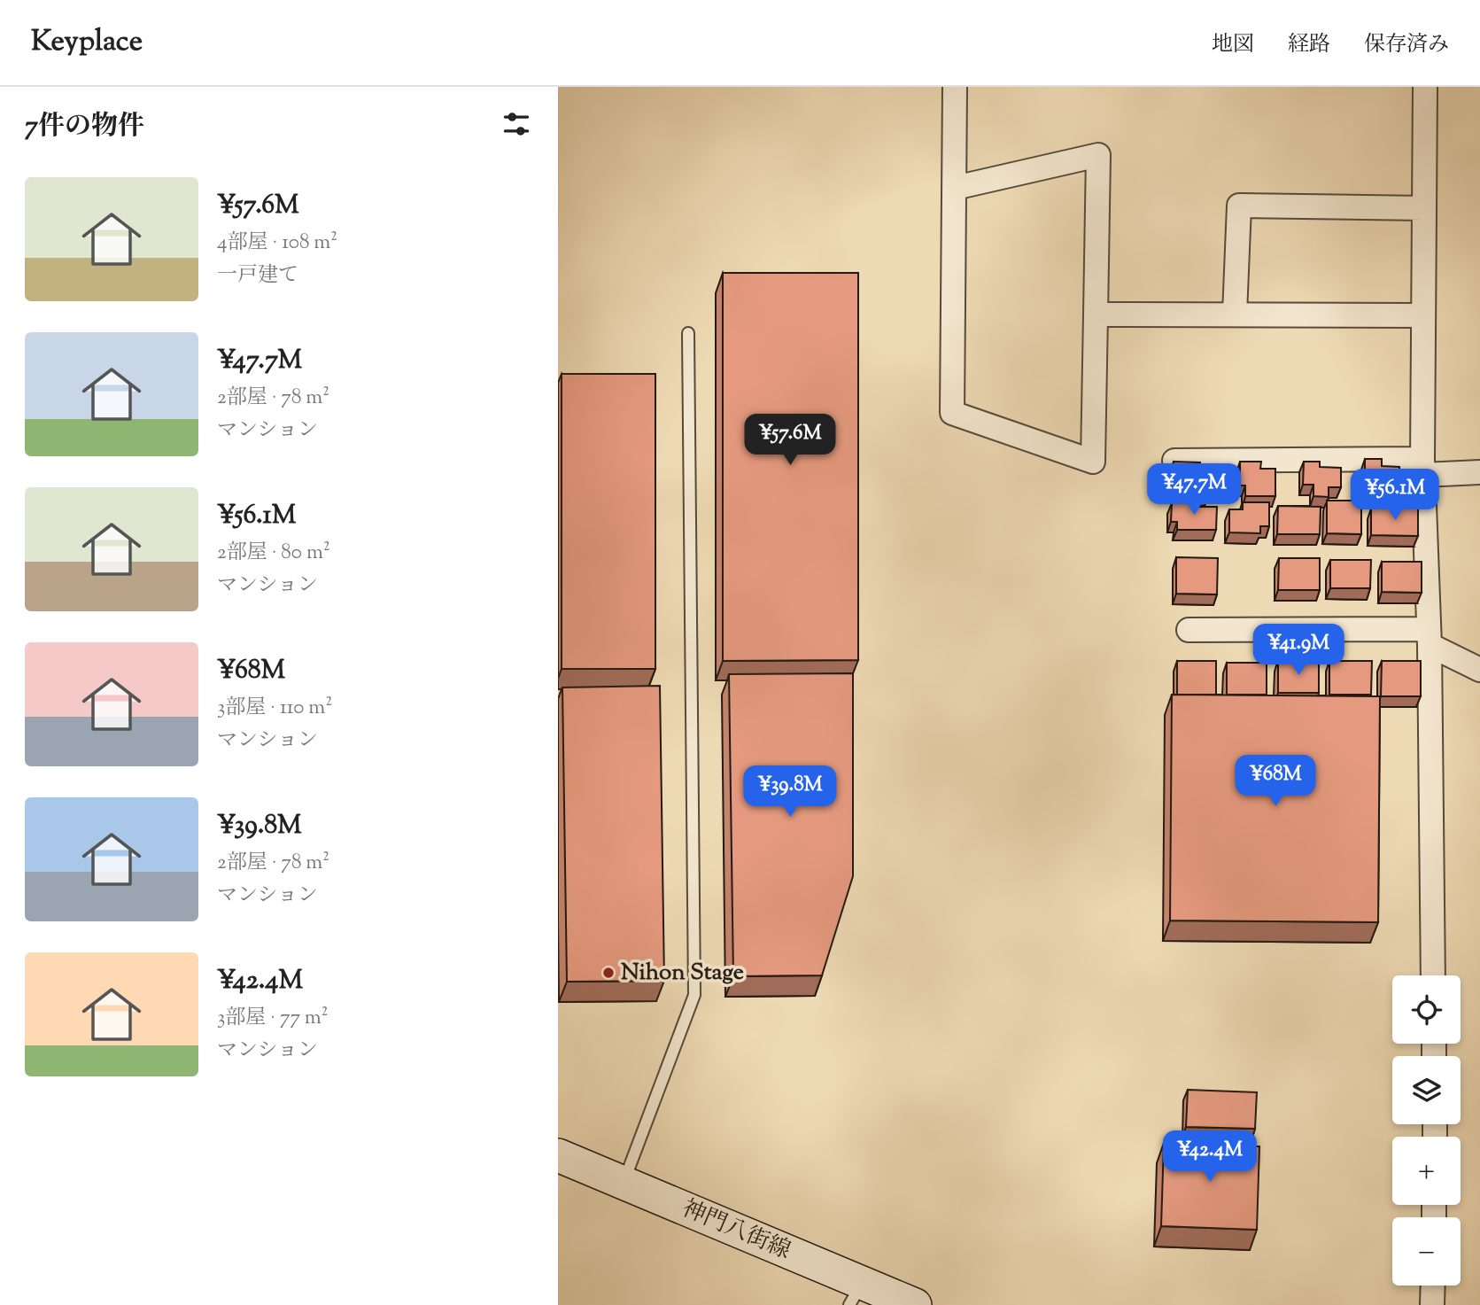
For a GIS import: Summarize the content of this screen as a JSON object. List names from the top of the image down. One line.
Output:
{"streets":{"main road":["神門八街線"]},"places":["Nihon Stage"],"page":{"header":"Keyplace","nav":["地図","経路","保存済み"],"heading":"7件の物件","list":[{"name":"¥57.6M","note":"4部屋 · 108 m² · 一戸建て"},{"name":"¥47.7M","note":"2部屋 · 78 m² · マンション"},{"name":"¥56.1M","note":"2部屋 · 80 m² · マンション"},{"name":"¥68M","note":"3部屋 · 110 m² · マンション"},{"name":"¥39.8M","note":"2部屋 · 78 m² · マンション"},{"name":"¥42.4M","note":"3部屋 · 77 m² · マンション"}],"price":["¥57.6M","¥47.7M","¥56.1M","¥41.9M","¥68M","¥39.8M","¥42.4M"],"map_buttons":["+","−"]}}
